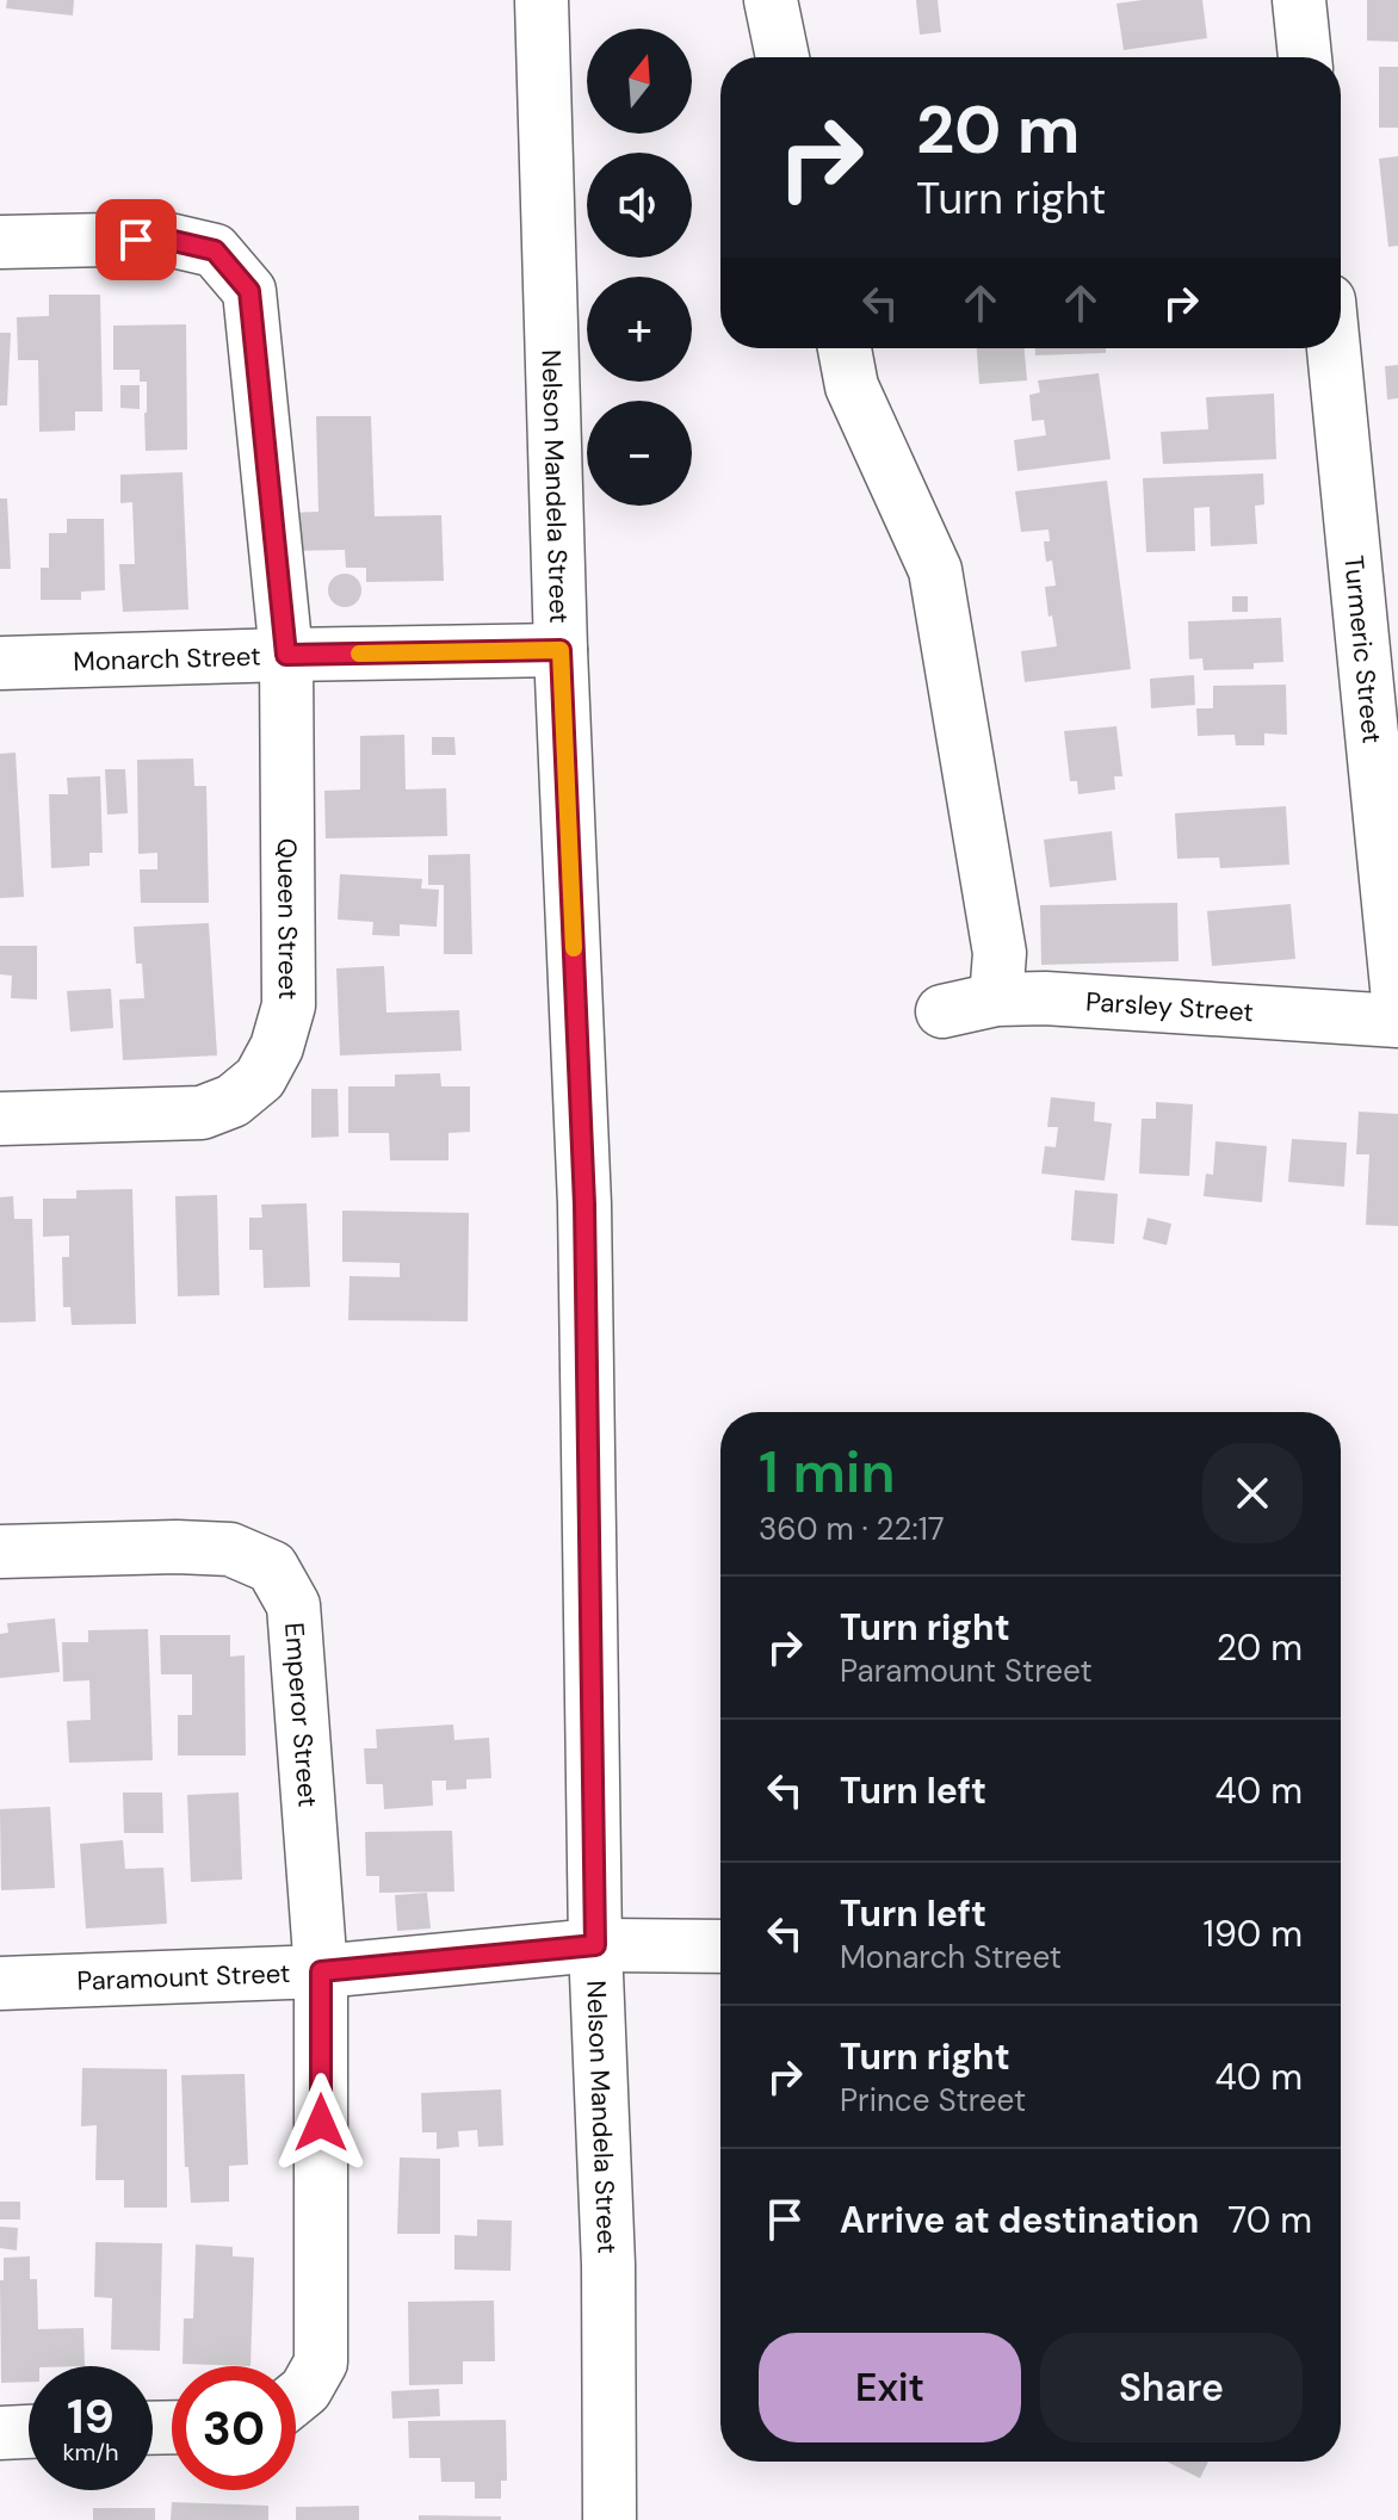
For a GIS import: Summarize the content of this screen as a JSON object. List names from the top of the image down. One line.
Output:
{"streets":{"street":["Nelson Mandela Street","Turmeric Street","Monarch Street","Queen Street","Parsley Street","Emperor Street","Paramount Street"]},"crossings":[["Nelson Mandela Street","Monarch Street"],["Nelson Mandela Street","Paramount Street"],["Monarch Street","Queen Street"],["Emperor Street","Paramount Street"]],"north":"top","page":{"map_buttons":["+","−"],"turn":["20 m","Turn right"],"heading":["1 min","360 m · 22:17"],"list":[{"name":"Turn right","note":"Paramount Street","value":"20 m"},{"name":"Turn left","value":"40 m"},{"name":"Turn left","note":"Monarch Street","value":"190 m"},{"name":"Turn right","note":"Prince Street","value":"40 m"},{"name":"Arrive at destination","value":"70 m"}],"buttons":["Exit","Share"],"speed":"19 km/h","limit":"30"}}
